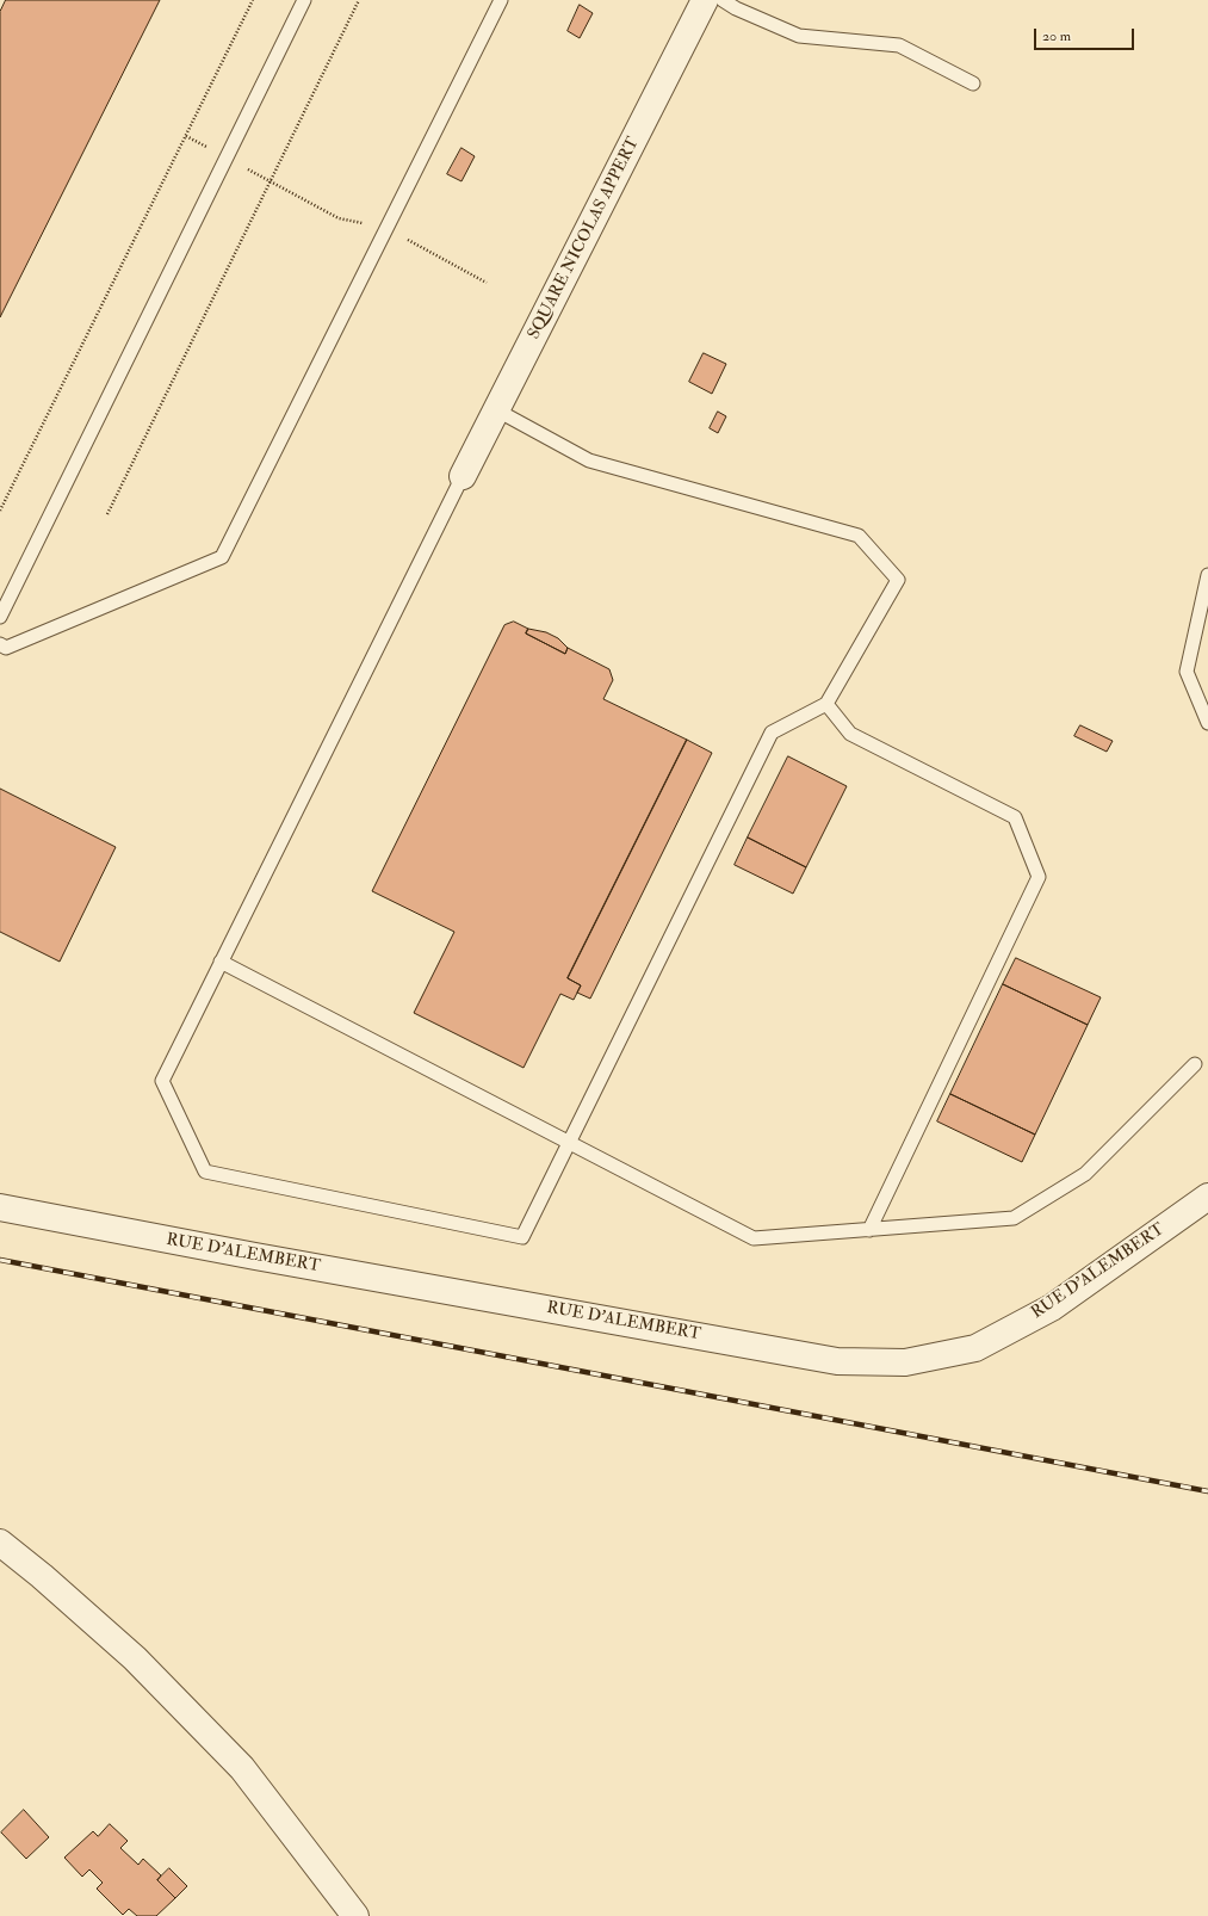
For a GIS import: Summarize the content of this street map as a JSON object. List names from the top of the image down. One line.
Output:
{"streets":{"street":["SQUARE NICOLAS APPERT","RUE D’ALEMBERT"]},"scale_bar":"20 m"}
